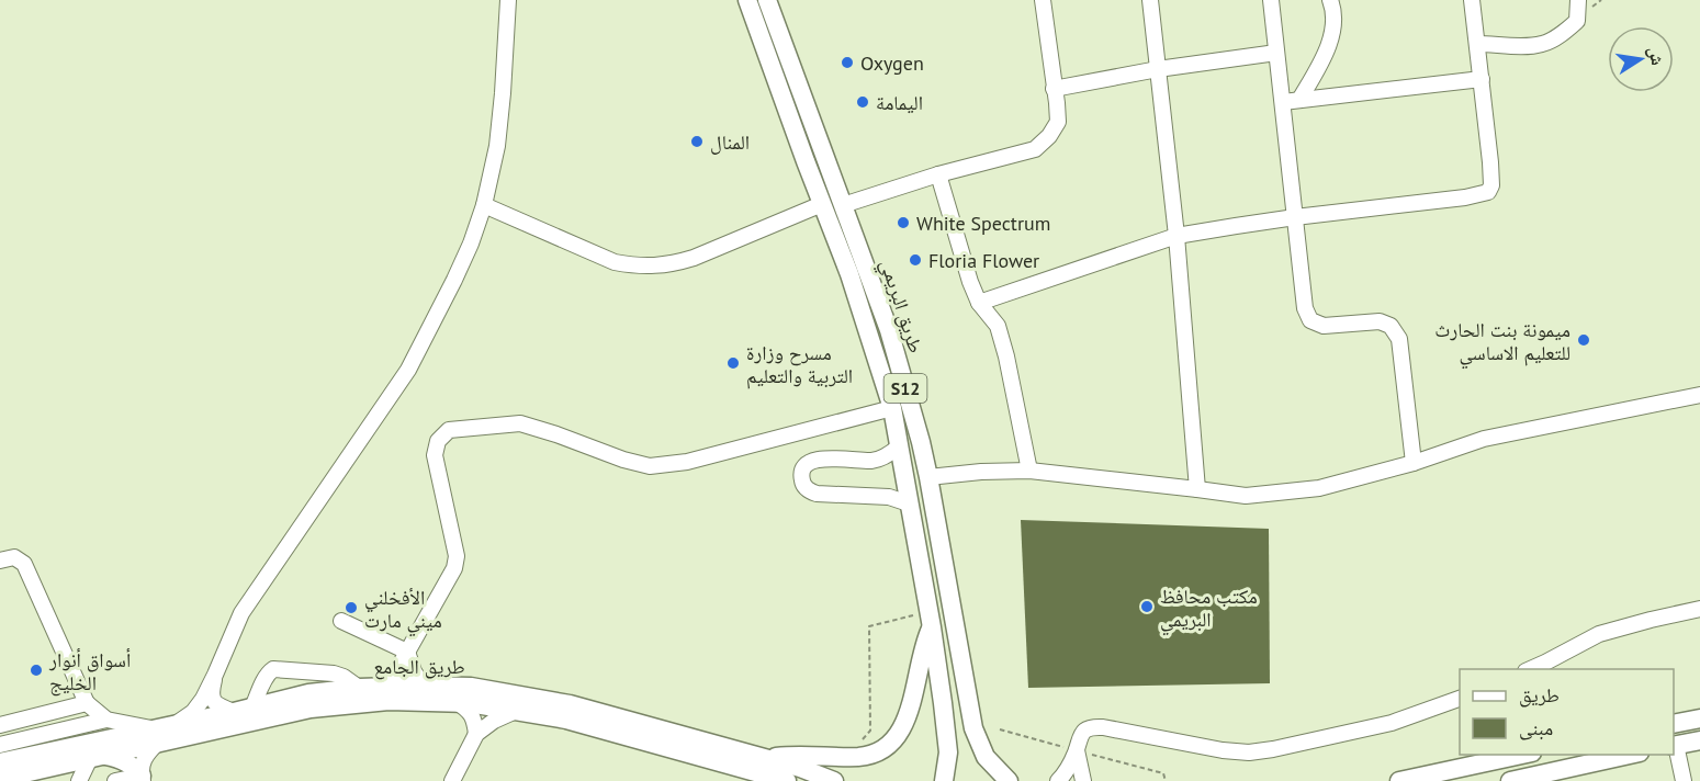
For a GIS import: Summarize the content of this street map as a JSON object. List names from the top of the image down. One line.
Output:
{"streets":{"main road":["طريق البريمي","S12","طريق الجامع"]},"places":["Oxygen","اليمامة","المنال","White Spectrum","Floria Flower","ميمونة بنت الحارث للتعليم الاساسي","مسرح وزارة التربية والتعليم","مكتب محافظ البريمي","الأفخلني ميني مارت","أسواق أنوار الخليج"],"legend":["طريق","مبنى"],"north":"right"}
